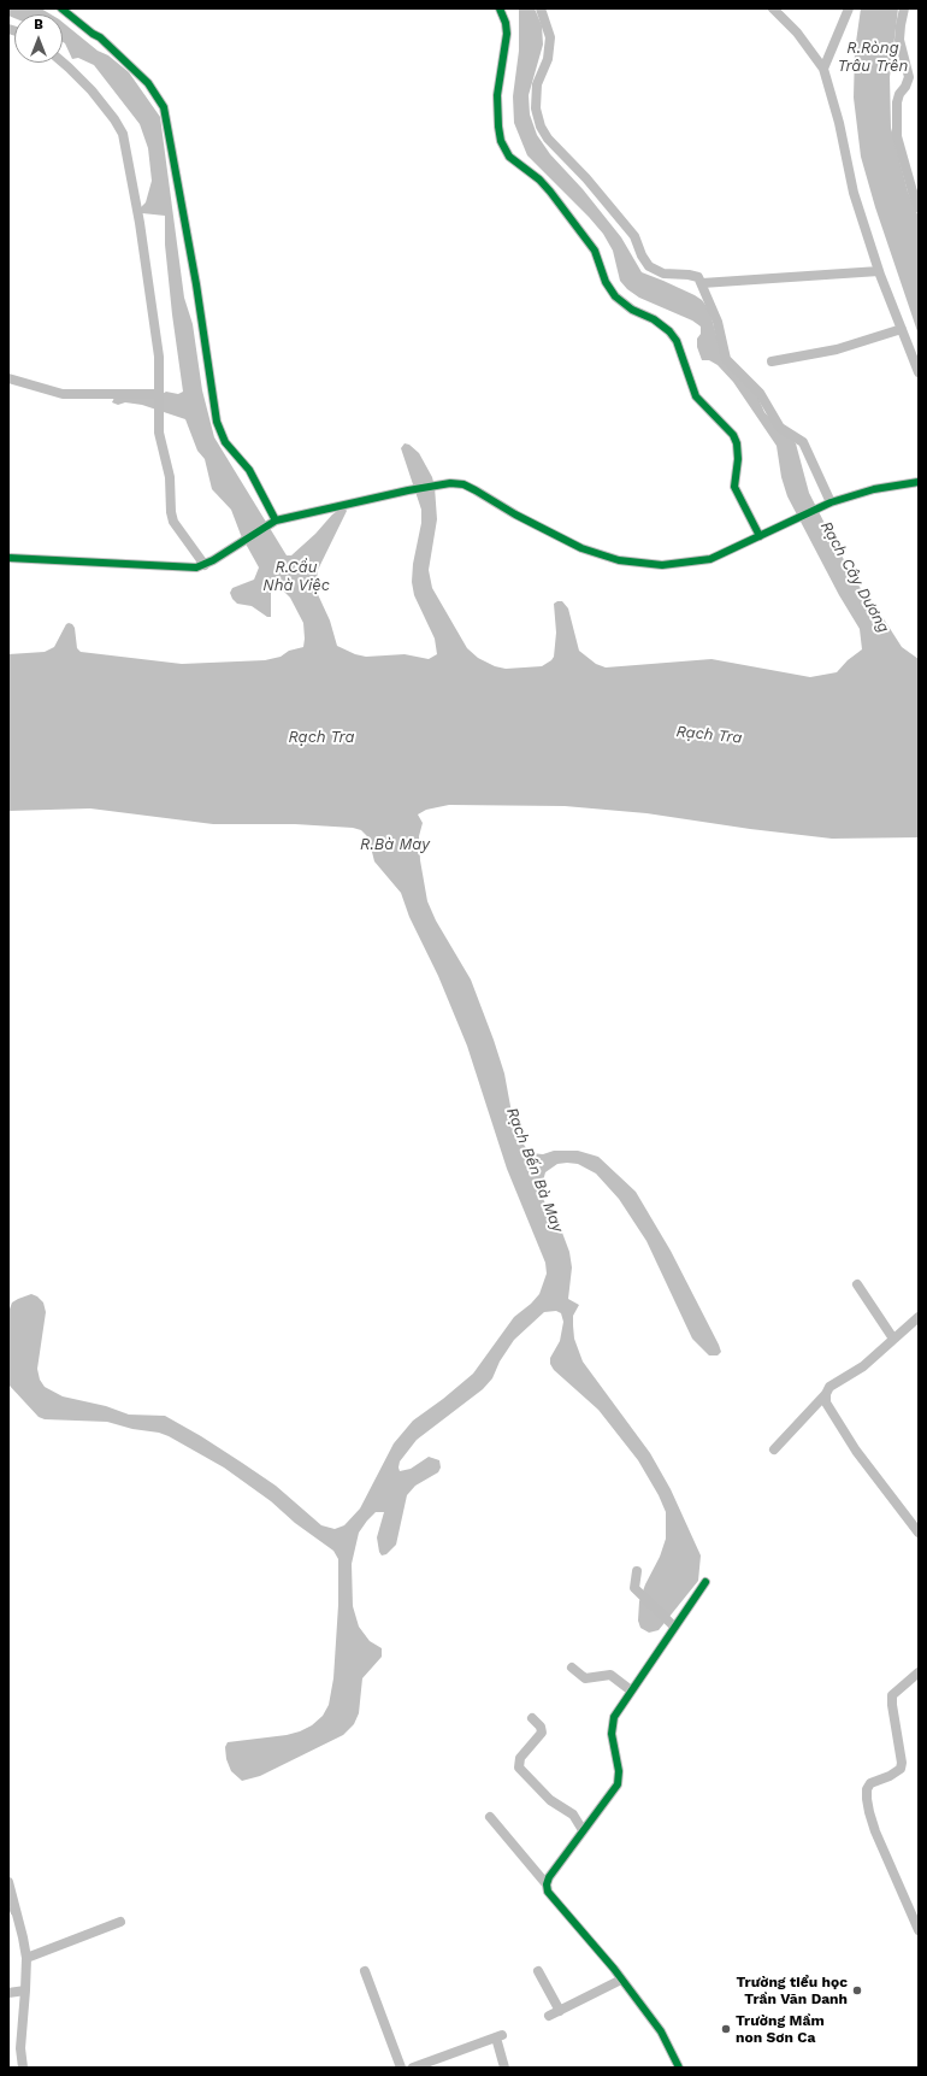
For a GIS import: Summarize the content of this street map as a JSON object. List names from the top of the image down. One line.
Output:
{"water":["R.Ròng Trâu Trên","R.Cầu Nhà Việc","Rạch Cây Dương","Rạch Tra","R.Bà May","Rạch Bến Bà May"],"places":["Trường tiểu học Trần Văn Danh","Trường Mầm non Sơn Ca"],"north":"top"}
